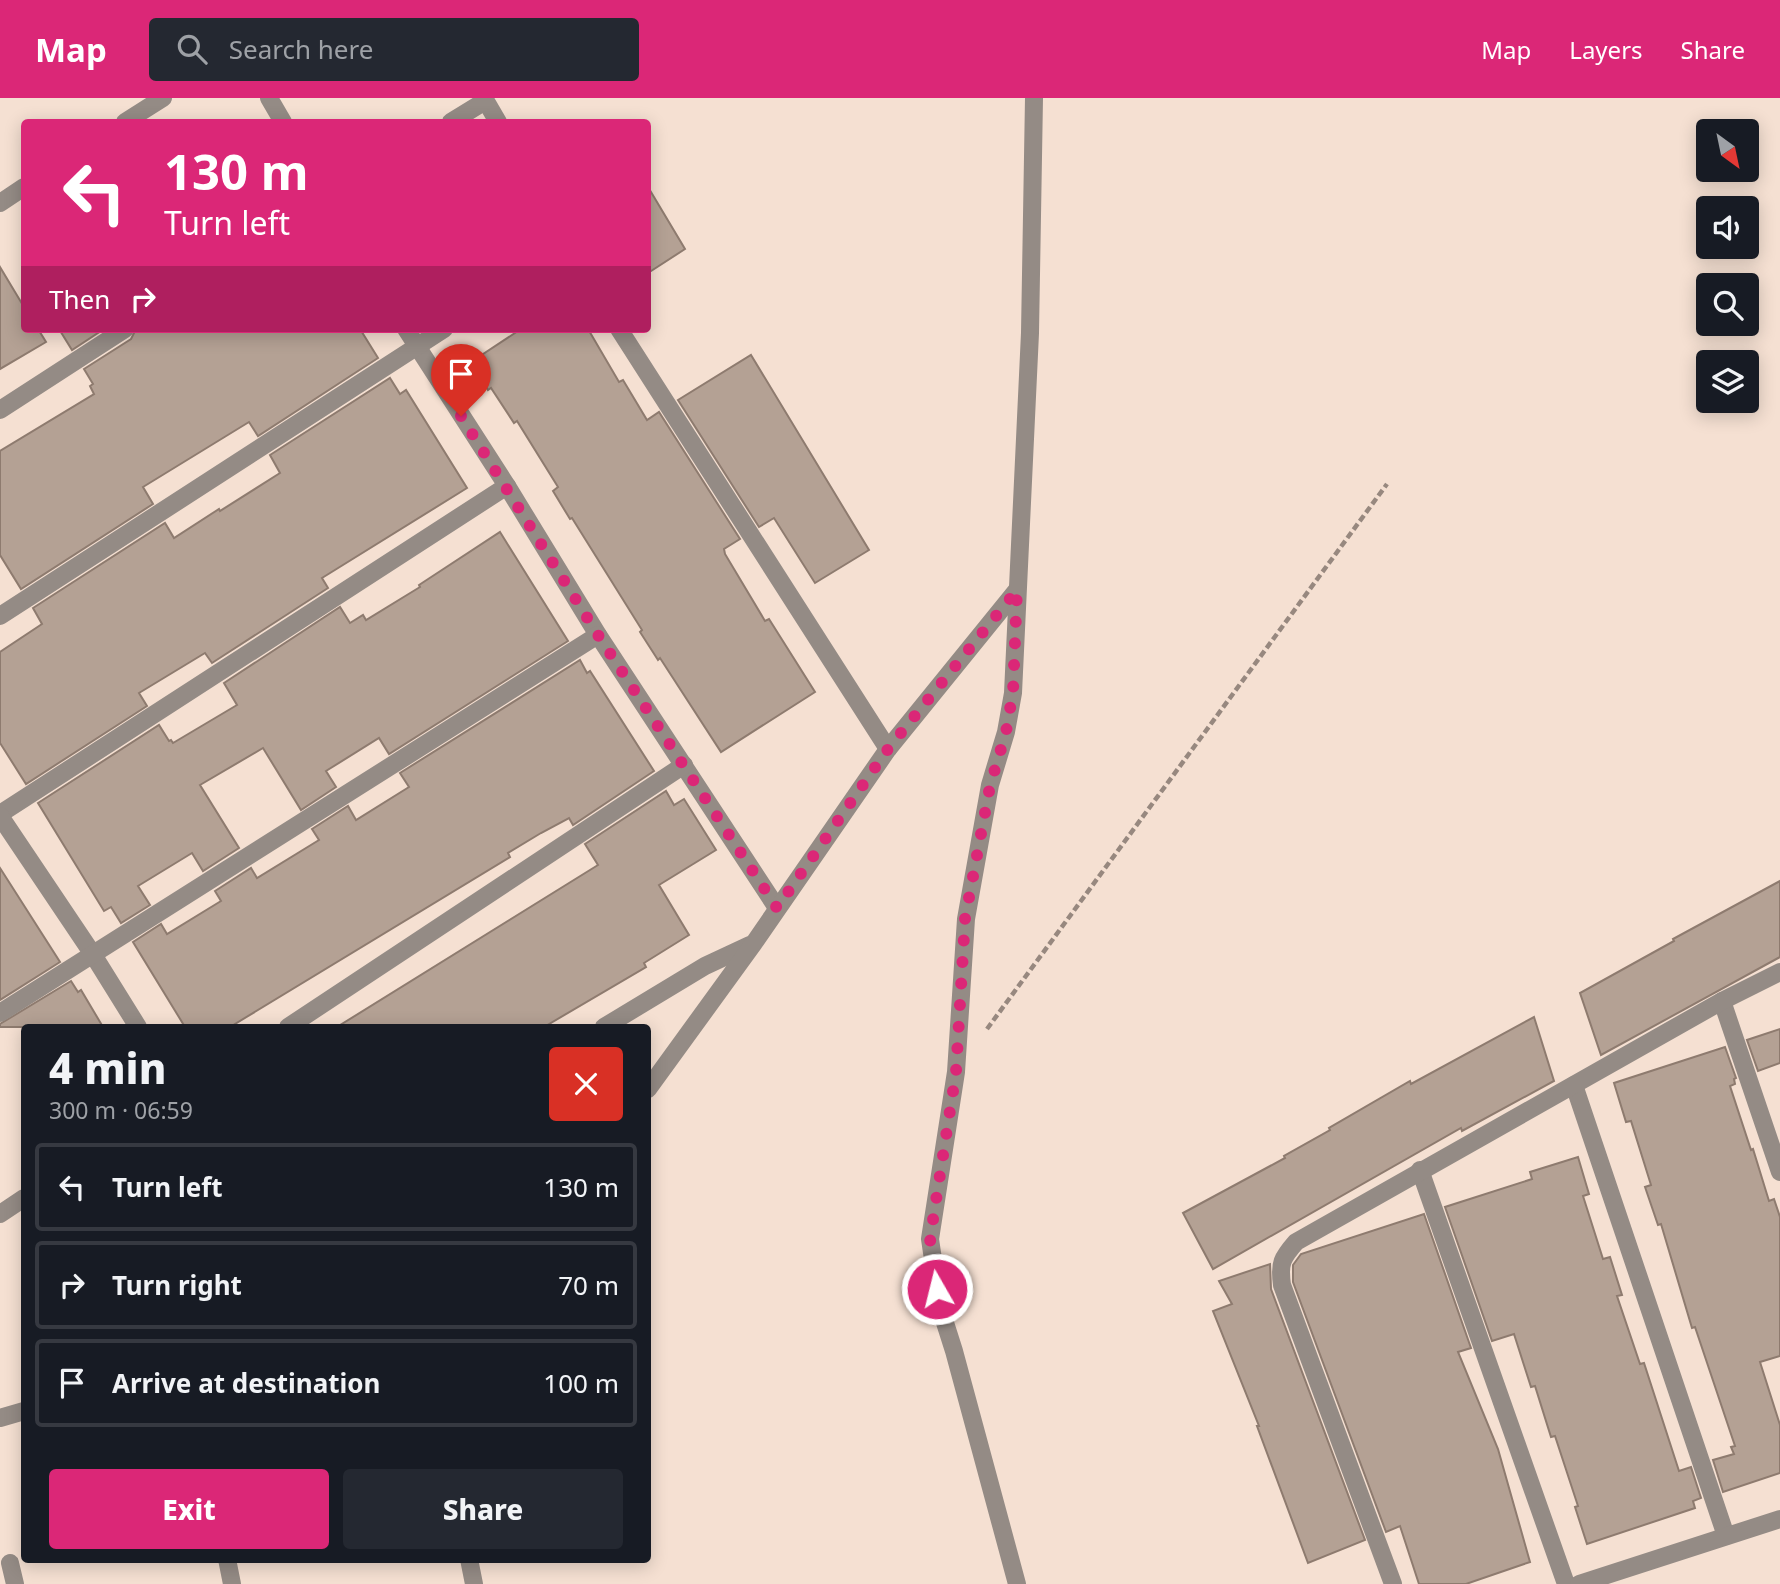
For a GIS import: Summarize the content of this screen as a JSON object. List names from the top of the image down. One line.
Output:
{"north":"bottom right","page":{"header":"Map","search":"Search here","nav":["Map","Layers","Share"],"turn":["130 m","Turn left"],"then":"Then","heading":["4 min","300 m · 06:59"],"list":[{"name":"Turn left","value":"130 m"},{"name":"Turn right","value":"70 m"},{"name":"Arrive at destination","value":"100 m"}],"buttons":["Exit","Share"]}}
